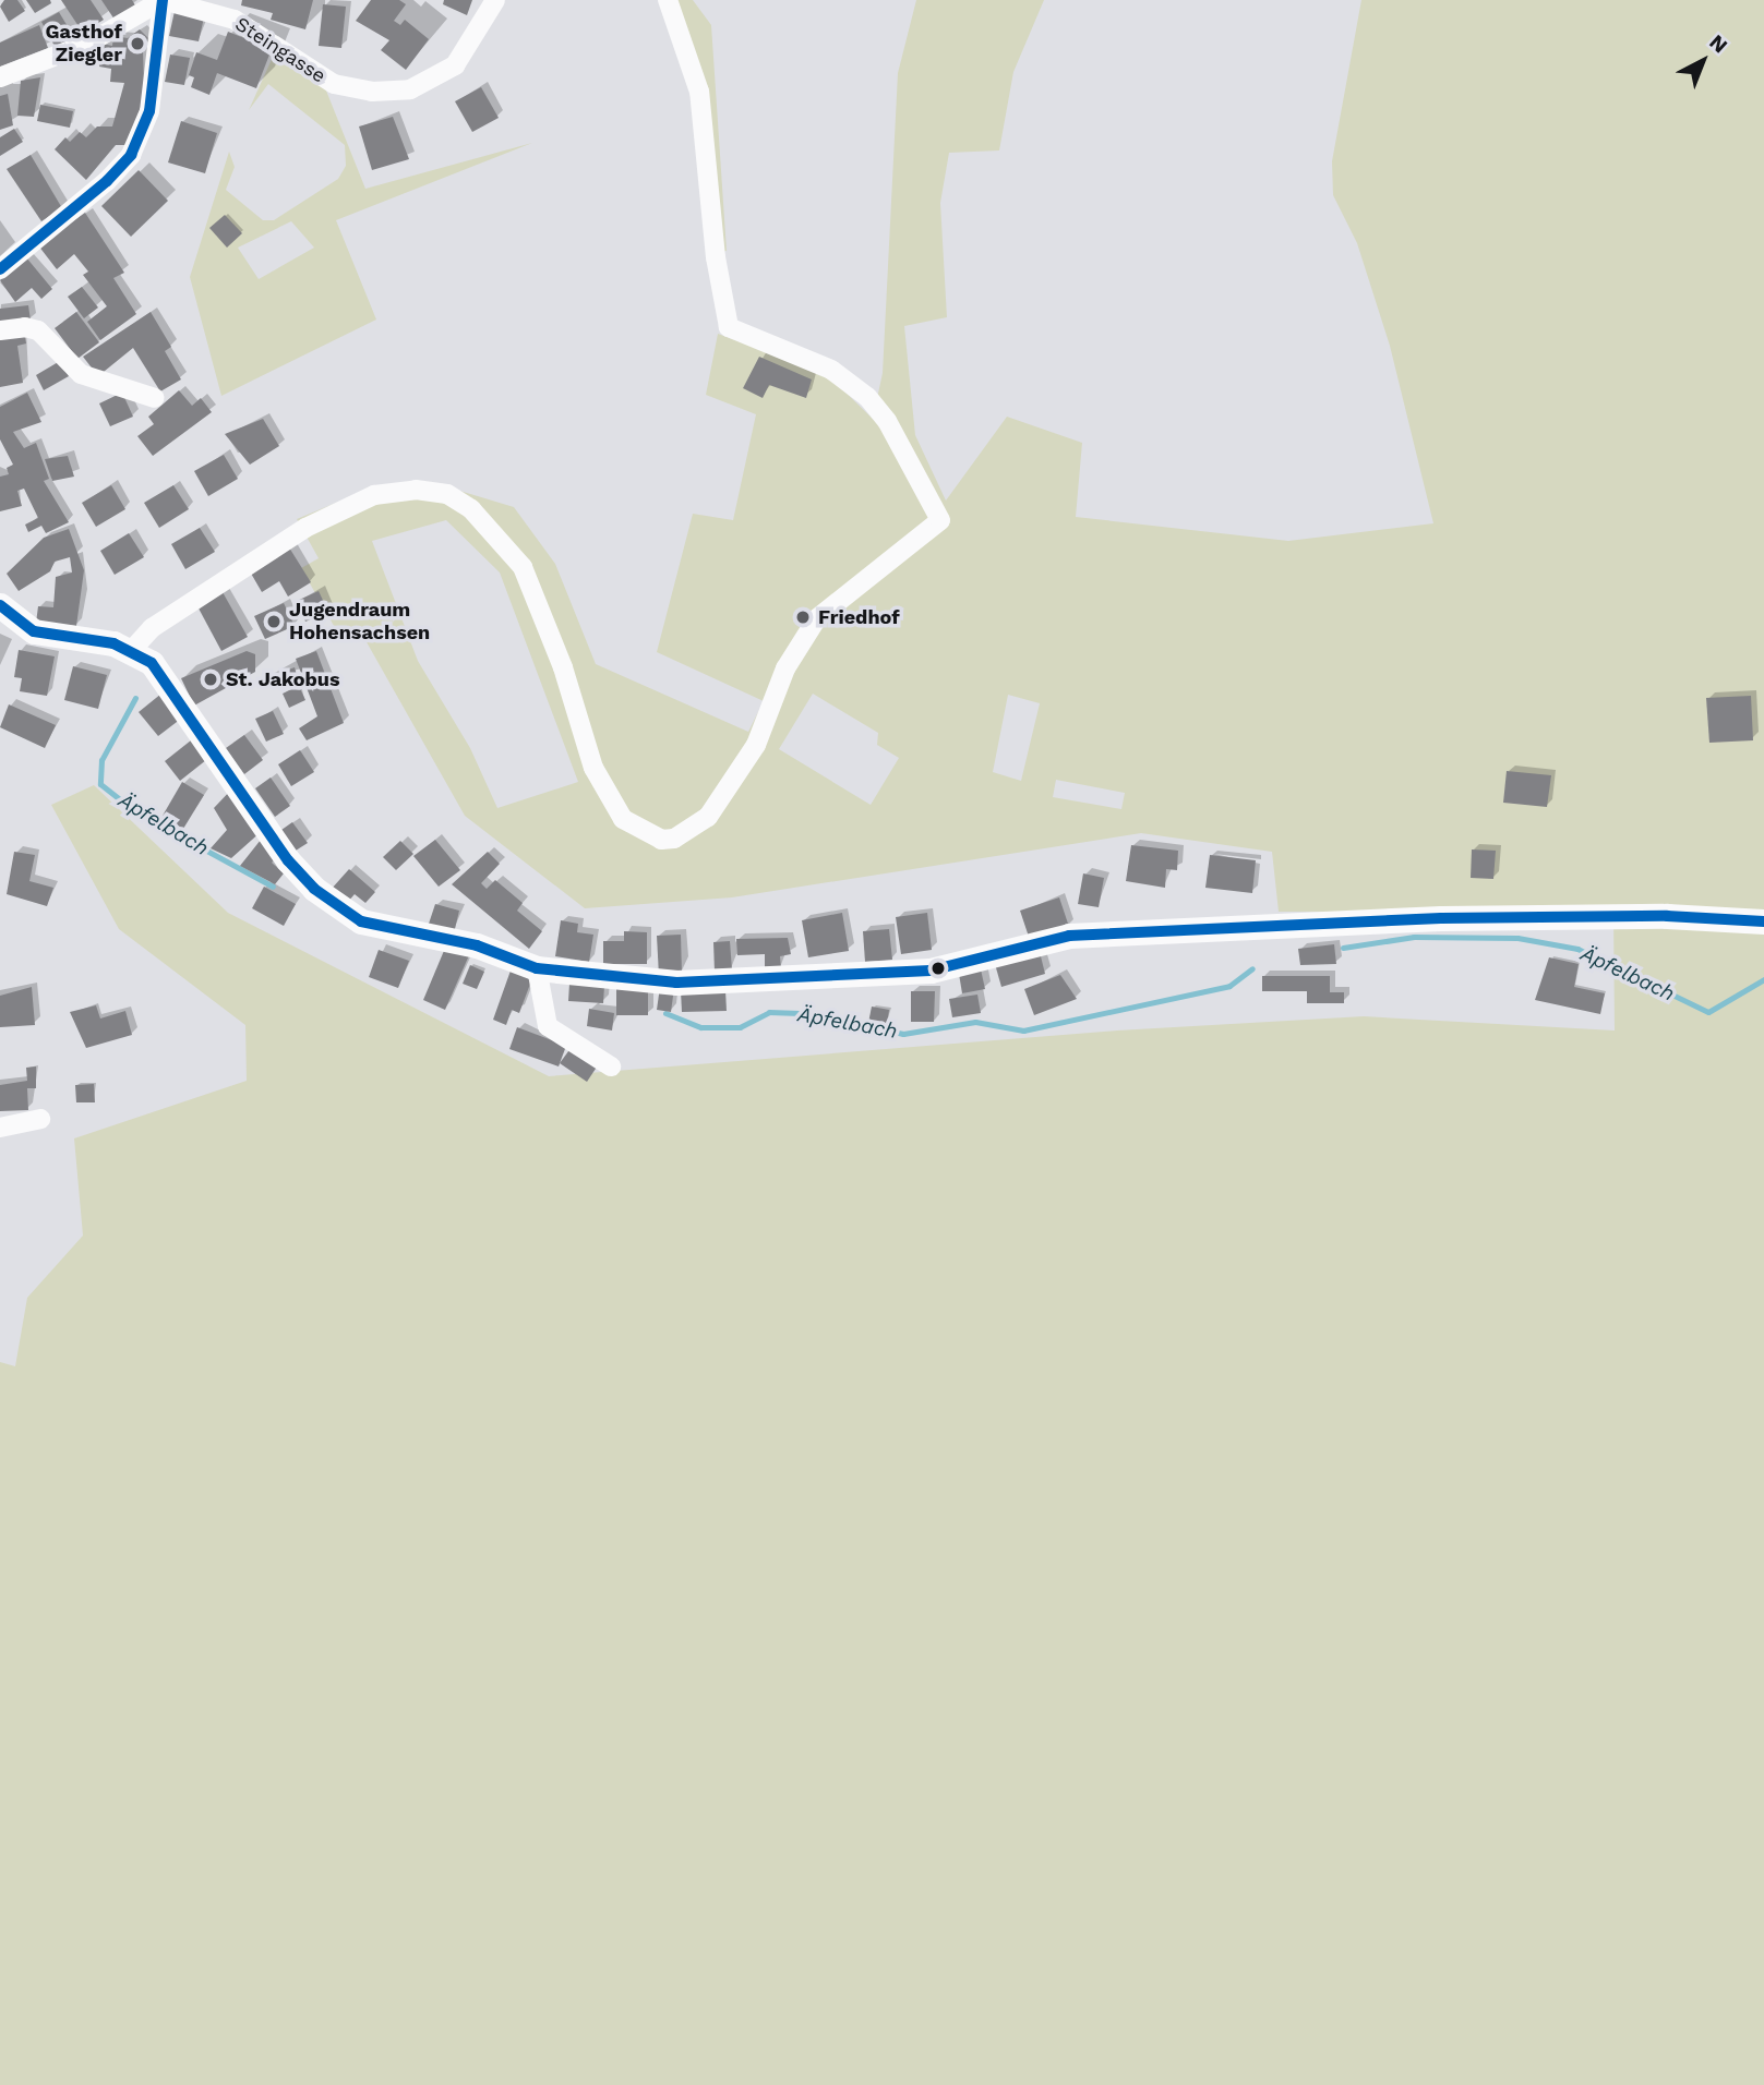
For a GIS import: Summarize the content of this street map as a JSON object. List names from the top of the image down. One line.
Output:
{"streets":{"street":["Steingasse"]},"water":["Äpfelbach"],"places":["Gasthof Ziegler","Friedhof","Jugendraum Hohensachsen","St. Jakobus"],"north":"top right"}
